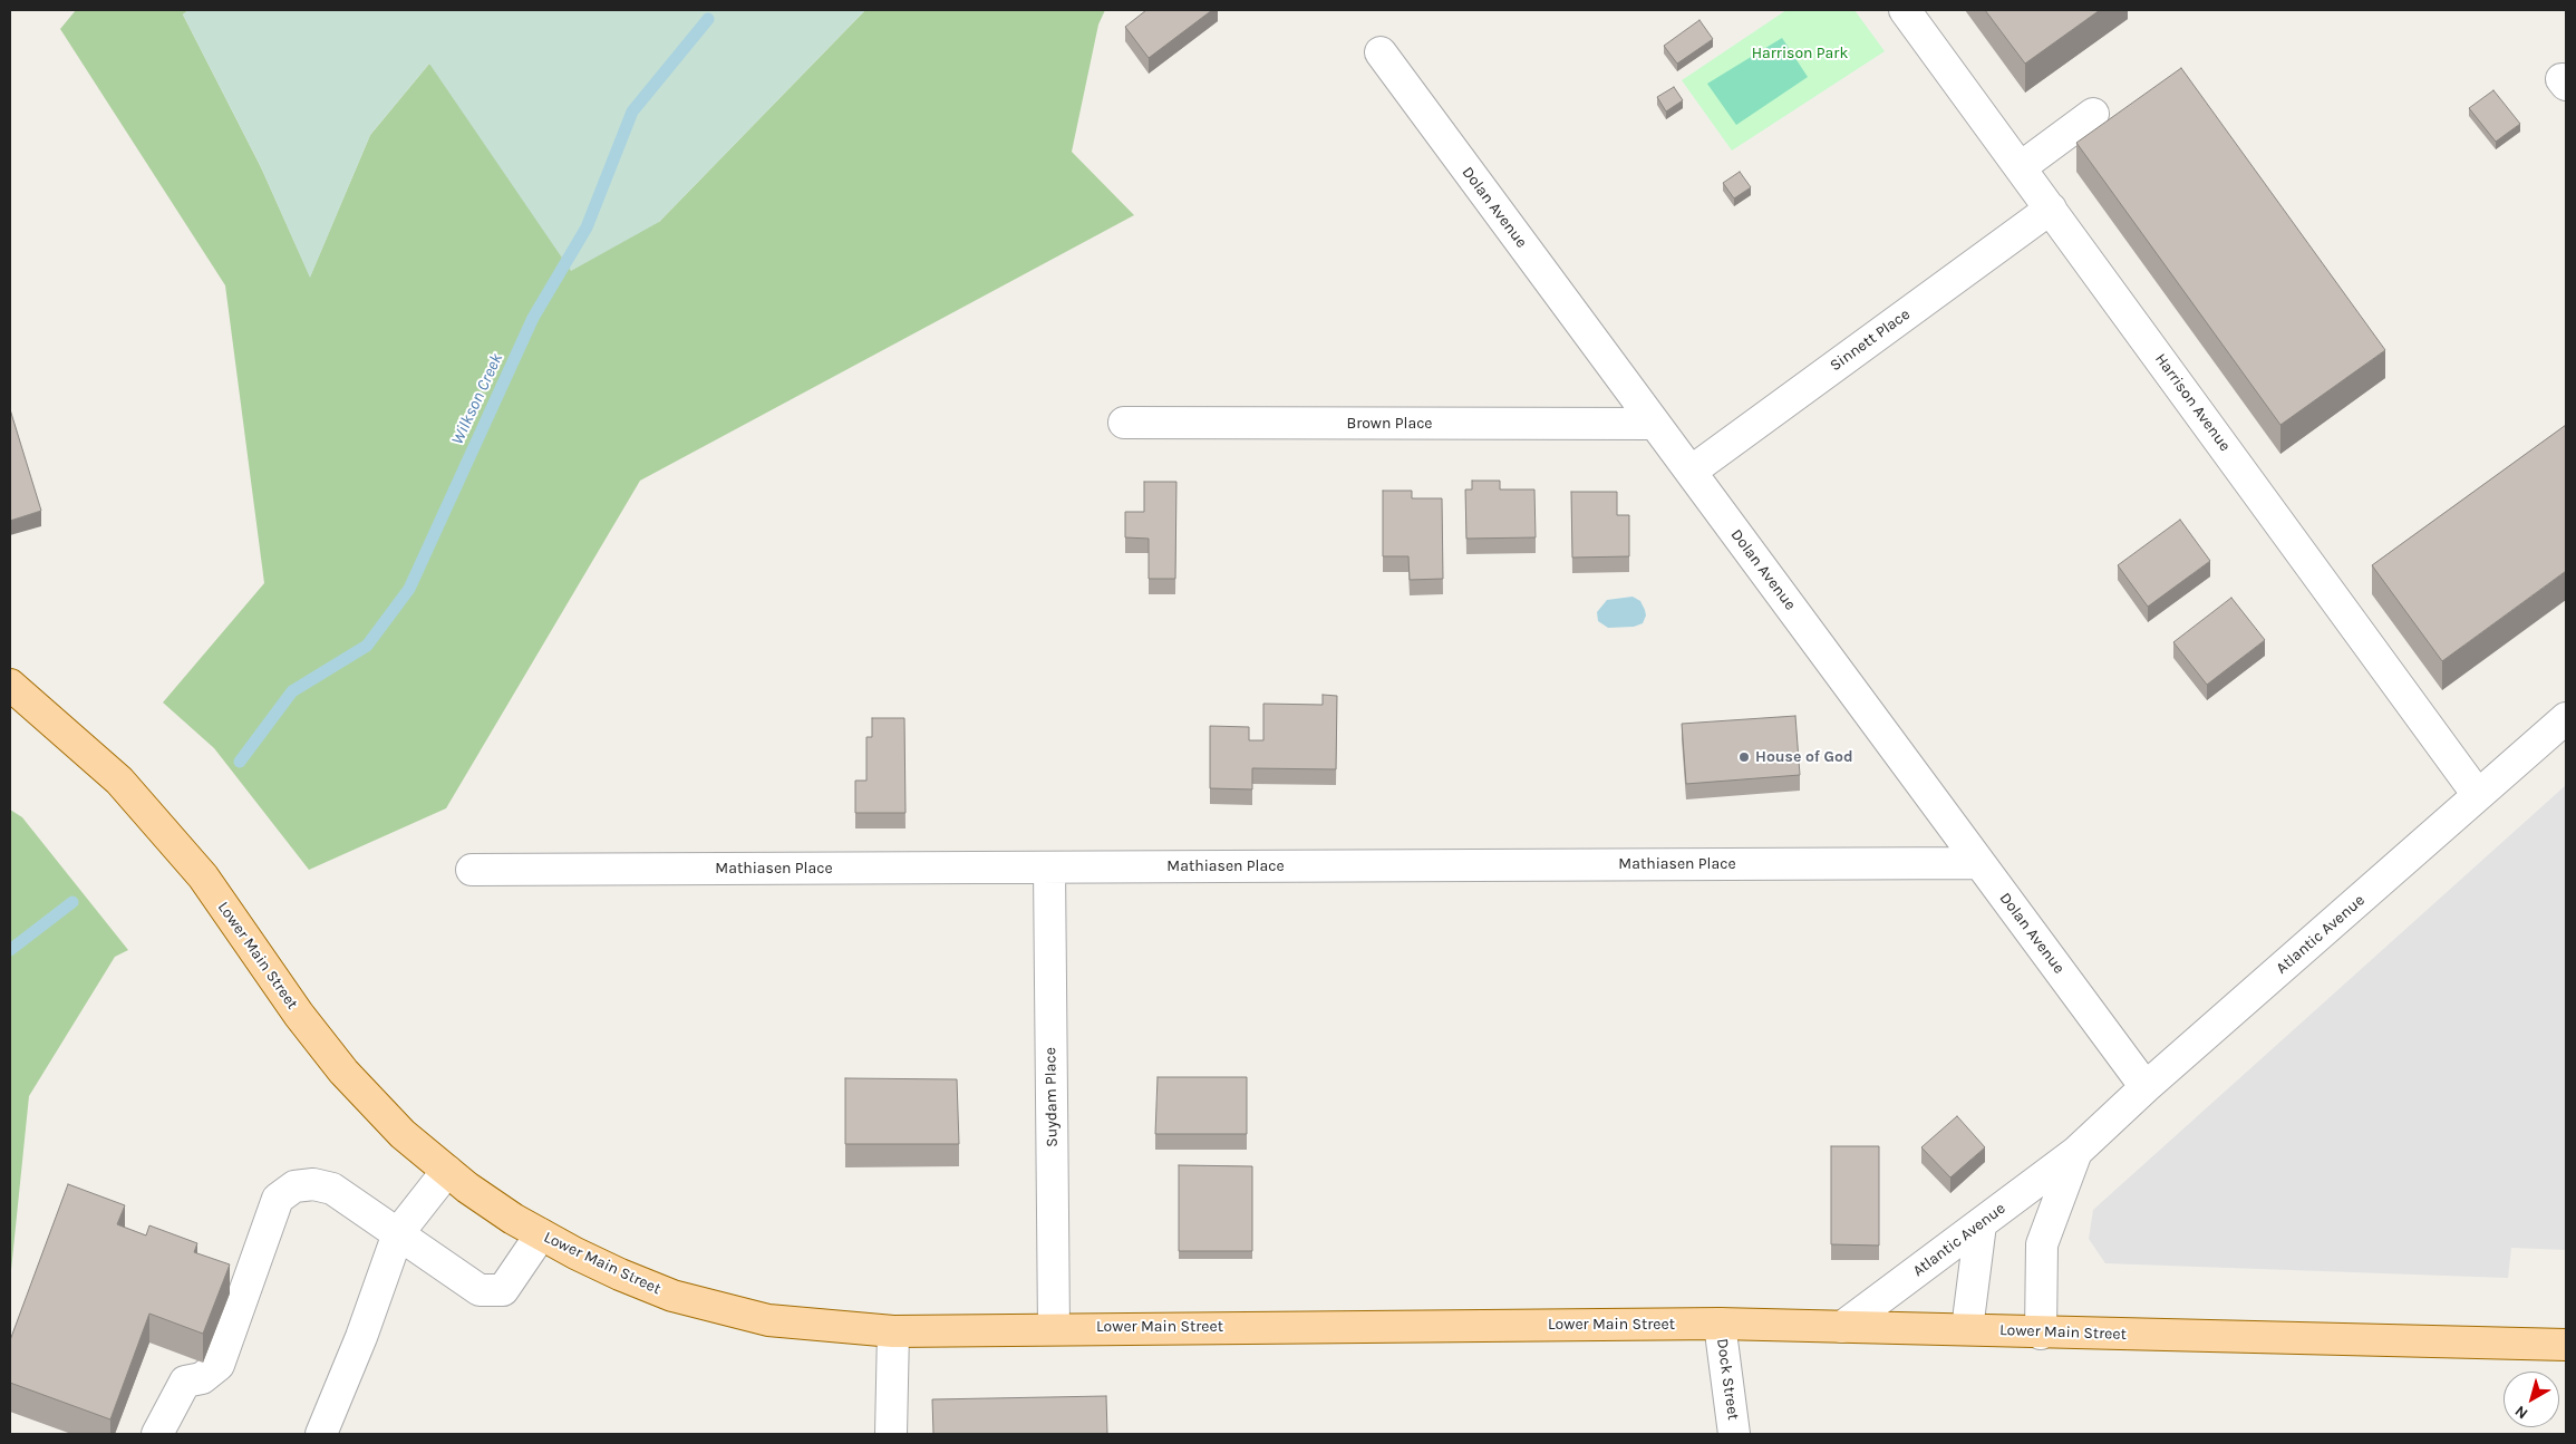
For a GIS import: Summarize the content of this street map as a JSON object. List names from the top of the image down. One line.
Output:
{"streets":{"main road":["Lower Main Street"],"street":["Dolan Avenue","Sinnett Place","Harrison Avenue","Brown Place","Mathiasen Place","Atlantic Avenue","Suydam Place","Dock Street"]},"crossings":[["Dolan Avenue","Sinnett Place"],["Dolan Avenue","Brown Place"],["Dolan Avenue","Mathiasen Place"],["Dolan Avenue","Atlantic Avenue"],["Sinnett Place","Harrison Avenue"],["Harrison Avenue","Atlantic Avenue"],["Mathiasen Place","Suydam Place"],["Atlantic Avenue","Lower Main Street"],["Lower Main Street","Suydam Place"],["Lower Main Street","Dock Street"]],"water":["Wilkson Creek"],"parks":["Harrison Park"],"places":["House of God"],"north":"bottom left"}
